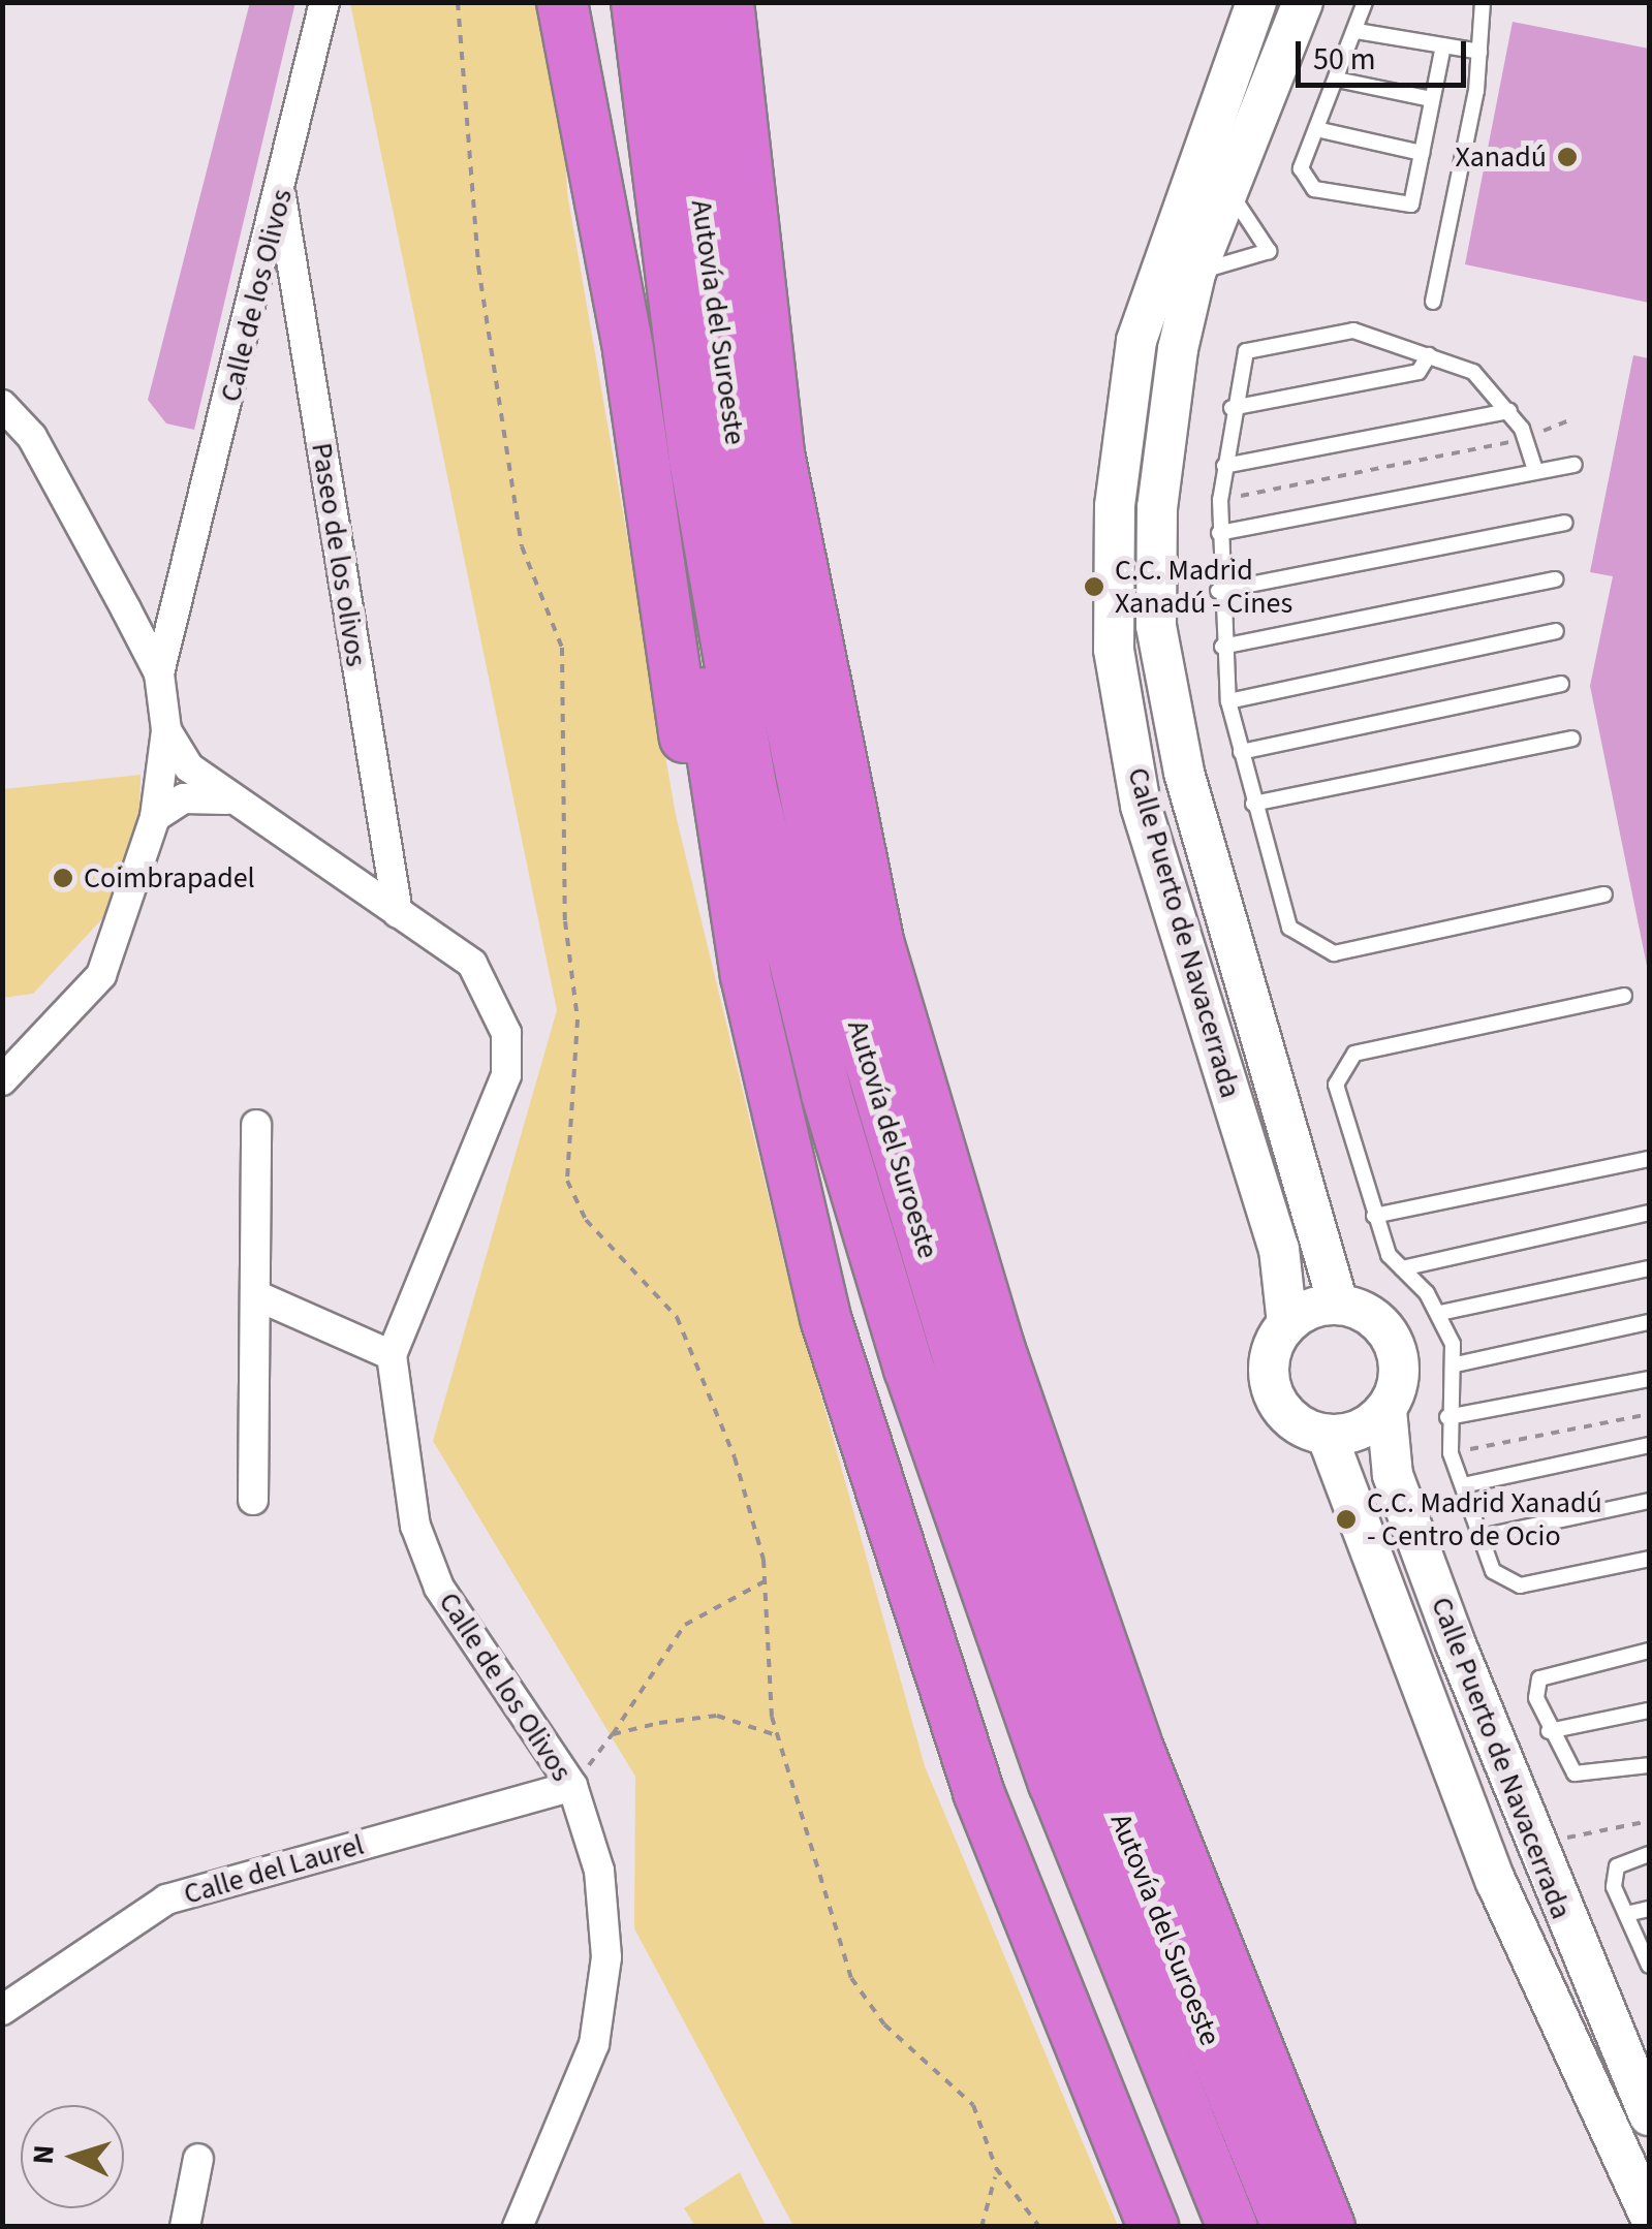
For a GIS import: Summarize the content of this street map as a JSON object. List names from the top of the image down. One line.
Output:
{"streets":{"highway":["Autovía del Suroeste"],"street":["Calle de los Olivos","Paseo de los olivos","Calle Puerto de Navacerrada","Calle del Laurel"]},"crossings":[["Calle de los Olivos","Paseo de los olivos"],["Calle de los Olivos","Calle del Laurel"]],"places":["Xanadú","C.C. Madrid Xanadú - Cines","Coimbrapadel","C.C. Madrid Xanadú - Centro de Ocio"],"scale_bar":"50 m","north":"left"}
